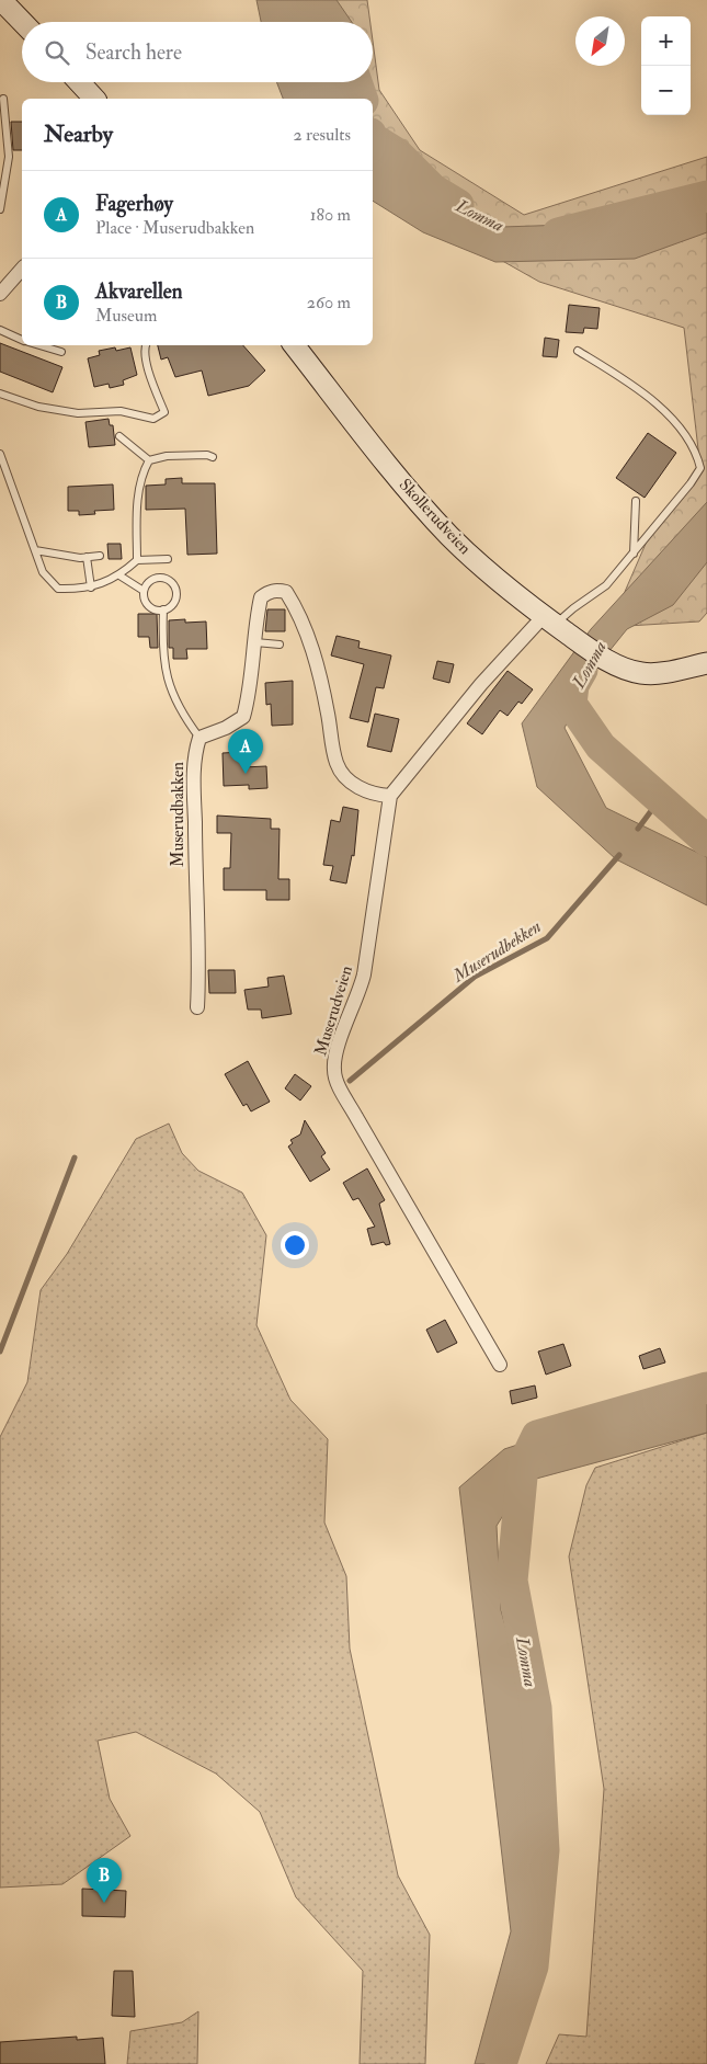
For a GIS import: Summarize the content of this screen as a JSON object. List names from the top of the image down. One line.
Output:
{"streets":{"street":["Skollerudveien","Muserudbakken","Muserudveien"]},"water":["Lomma","Muserudbekken"],"north":"bottom left","page":{"map_buttons":["+","−"],"search":"Search here","heading":["Nearby","2 results"],"list":[{"mark":"A","name":"Fagerhøy","note":"Place · Muserudbakken","value":"180 m"},{"mark":"B","name":"Akvarellen","note":"Museum","value":"260 m"}],"pins":["A","B"]}}
